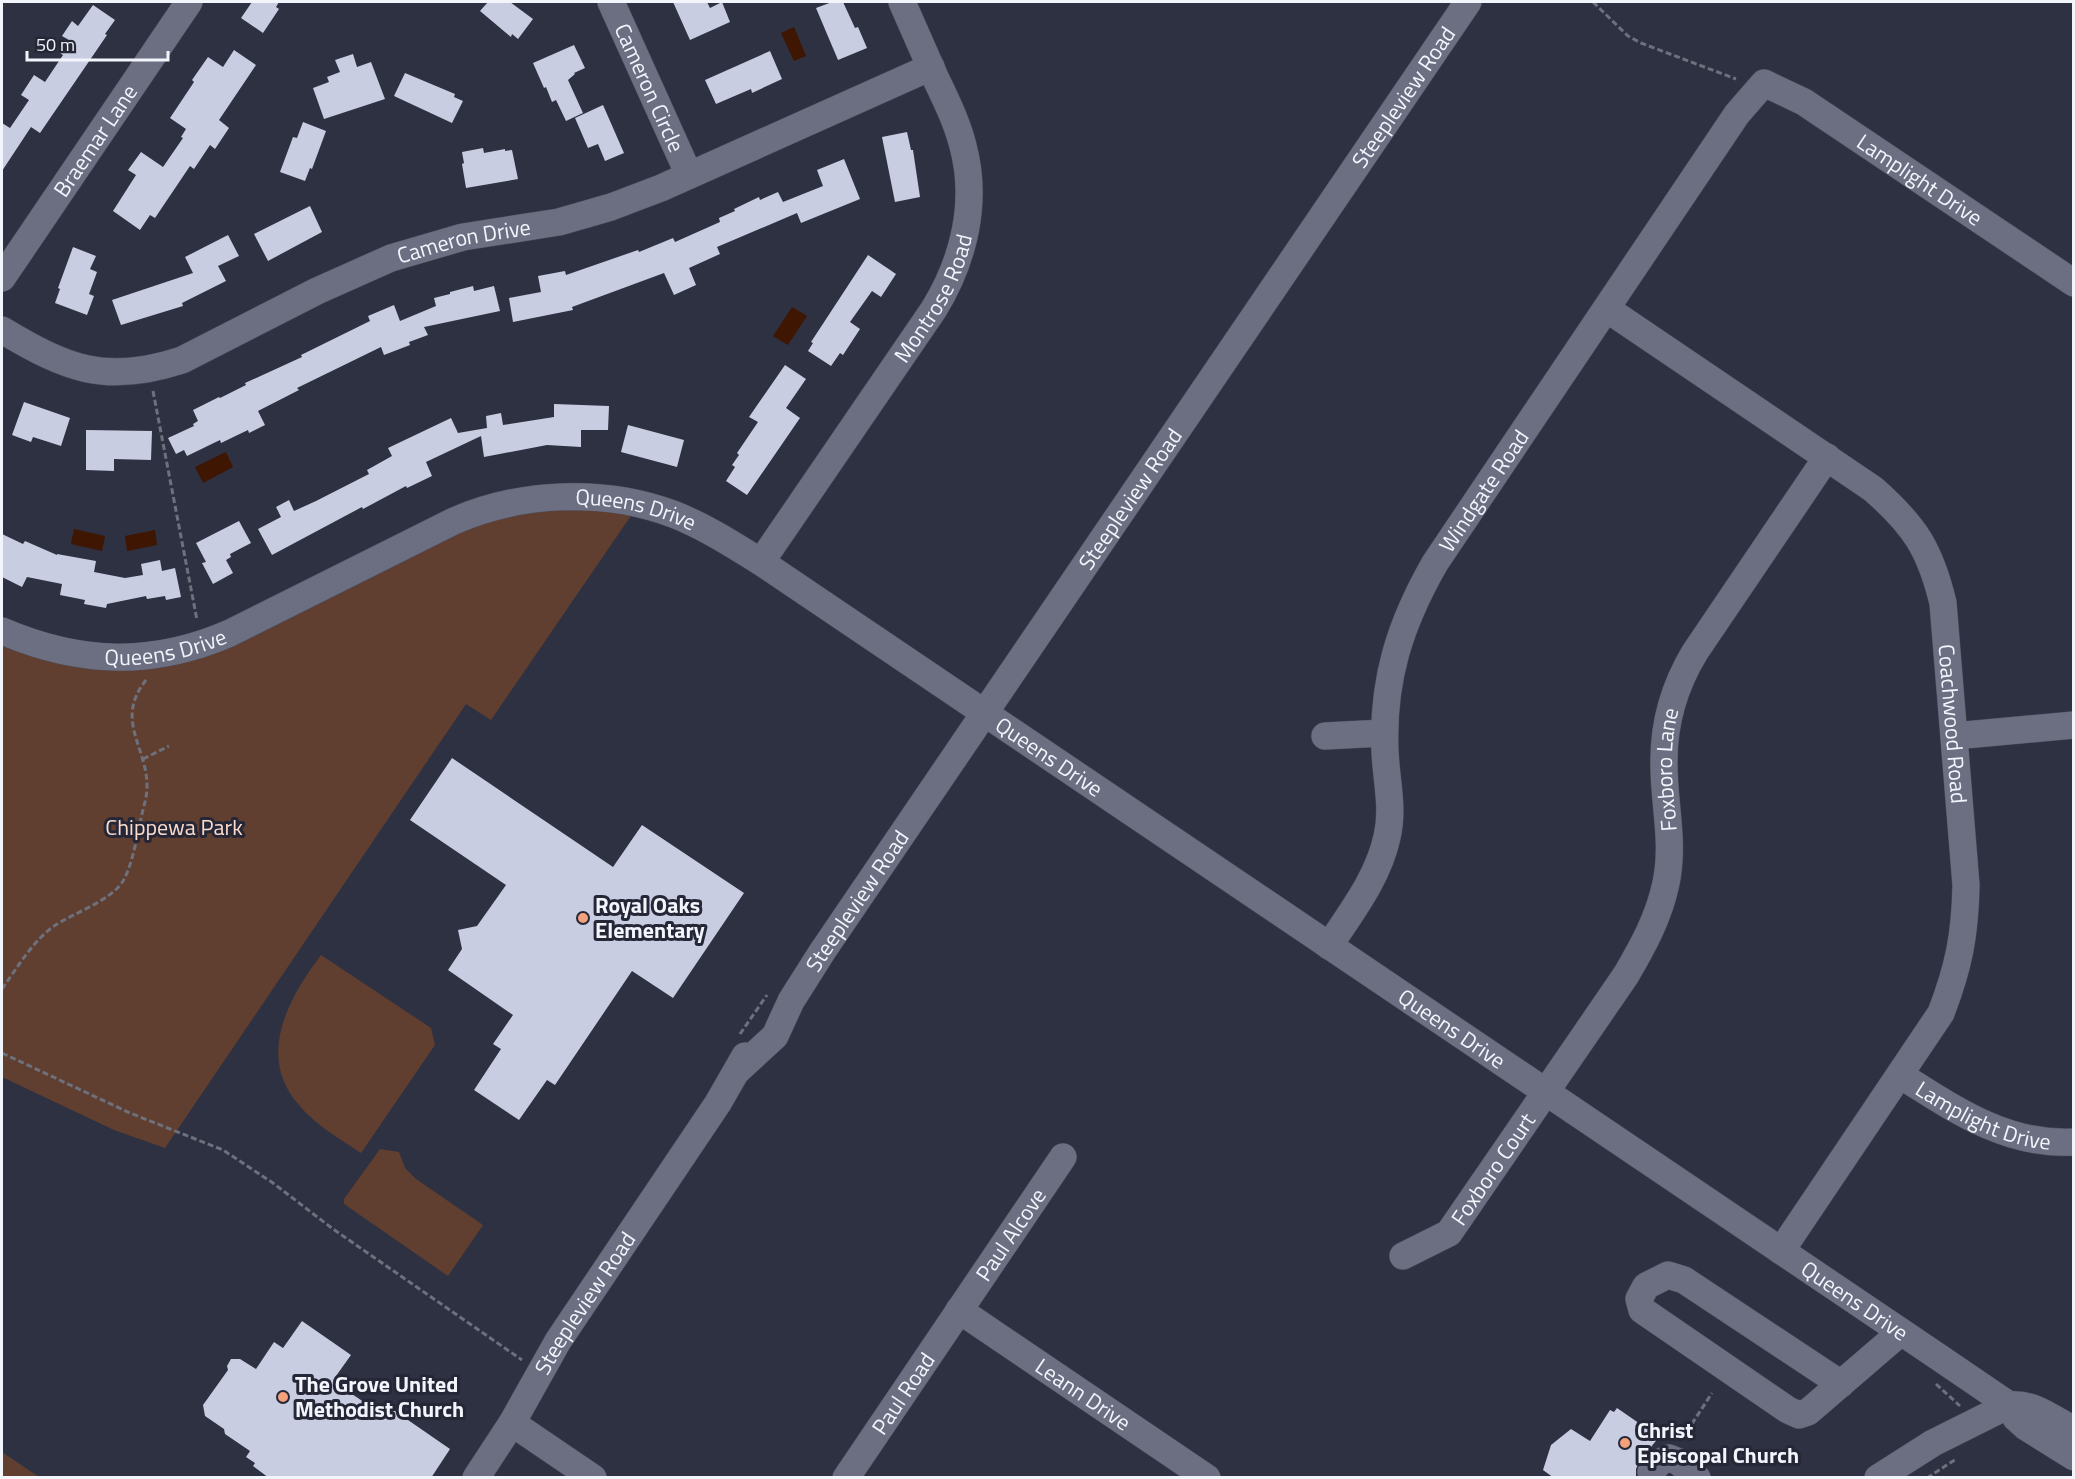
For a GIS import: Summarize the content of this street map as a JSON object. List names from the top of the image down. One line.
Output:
{"streets":{"street":["Cameron Circle","Steepleview Road","Braemar Lane","Lamplight Drive","Cameron Drive","Montrose Road","Windgate Road","Queens Drive","Coachwood Road","Foxboro Lane","Foxboro Court","Paul Alcove","Paul Road","Leann Drive"]},"crossings":[["Cameron Circle","Cameron Drive"],["Steepleview Road","Queens Drive"],["Lamplight Drive","Windgate Road"],["Lamplight Drive","Coachwood Road"],["Cameron Drive","Montrose Road"],["Montrose Road","Queens Drive"],["Windgate Road","Queens Drive"],["Windgate Road","Coachwood Road"],["Queens Drive","Coachwood Road"],["Queens Drive","Foxboro Lane"],["Queens Drive","Foxboro Court"],["Coachwood Road","Foxboro Lane"],["Foxboro Lane","Foxboro Court"],["Paul Alcove","Paul Road"],["Paul Alcove","Leann Drive"],["Paul Road","Leann Drive"]],"parks":["Chippewa Park"],"places":["Royal Oaks Elementary","The Grove United Methodist Church","Christ Episcopal Church"],"scale_bar":"50 m"}
